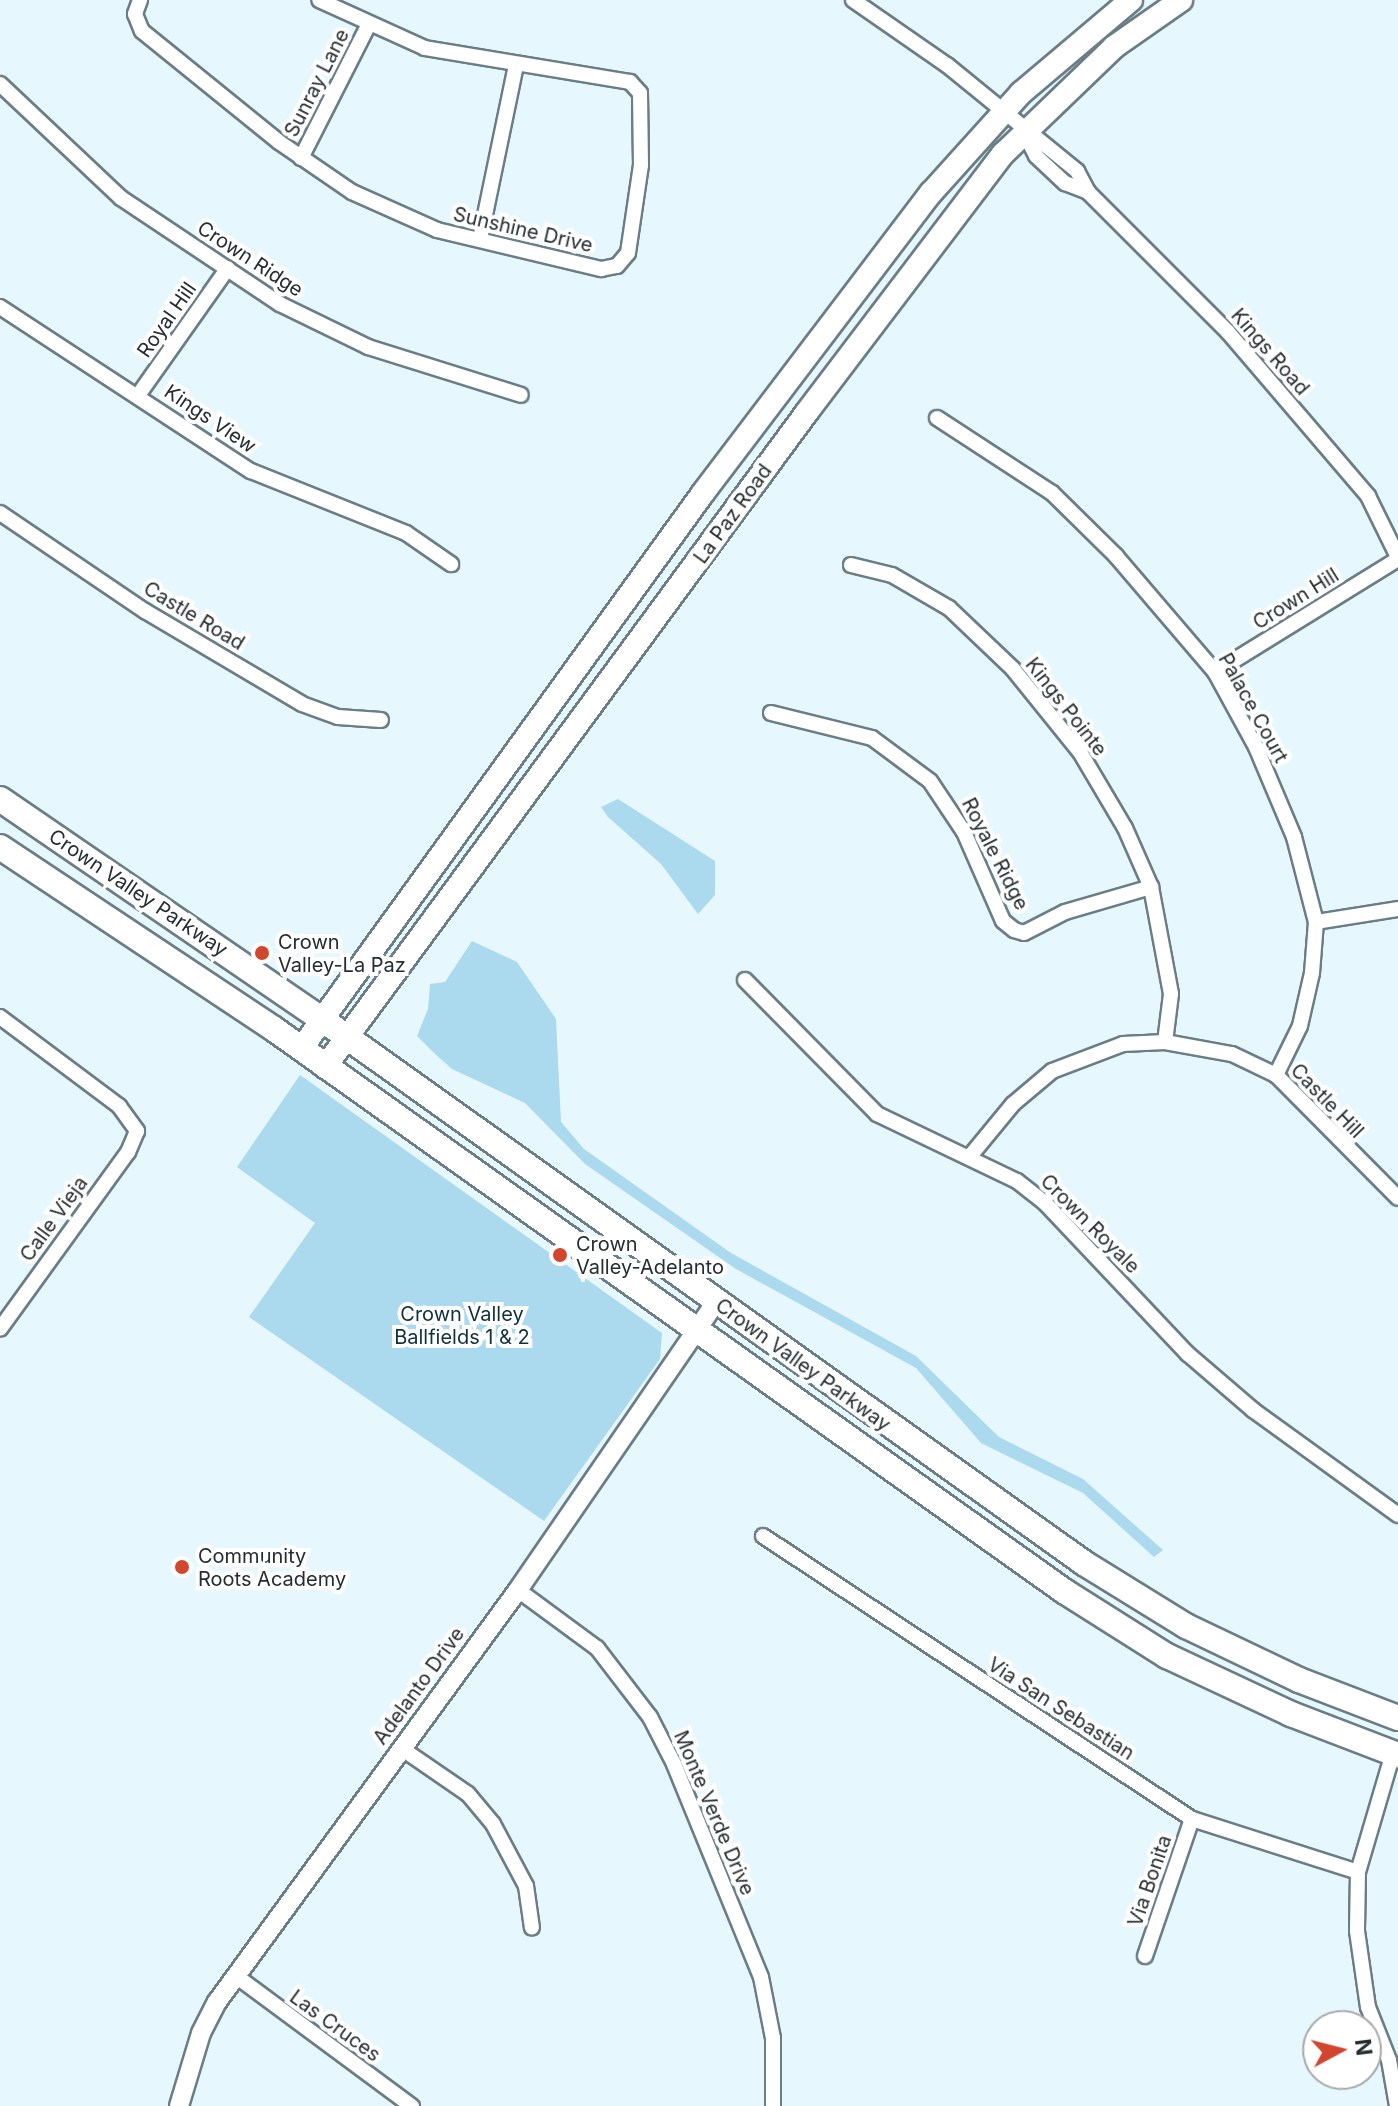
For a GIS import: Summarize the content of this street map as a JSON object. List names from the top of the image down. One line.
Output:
{"streets":{"main road":["La Paz Road","Crown Valley Parkway"],"street":["Sunray Lane","Sunshine Drive","Crown Ridge","Royal Hill","Kings Road","Kings View","Crown Hill","Castle Road","Kings Pointe","Palace Court","Royale Ridge","Castle Hill","Calle Vieja","Crown Royale","Adelanto Drive","Via San Sebastian","Monte Verde Drive","Via Bonita","Las Cruces"]},"crossings":[["Sunray Lane","Sunshine Drive"],["Crown Ridge","Royal Hill"],["Royal Hill","Kings View"],["Kings Road","La Paz Road"],["Kings Road","Crown Hill"],["La Paz Road","Crown Valley Parkway"],["Crown Hill","Palace Court"],["Kings Pointe","Royale Ridge"],["Kings Pointe","Castle Hill"],["Palace Court","Castle Hill"],["Crown Valley Parkway","Adelanto Drive"],["Castle Hill","Crown Royale"],["Adelanto Drive","Monte Verde Drive"],["Adelanto Drive","Las Cruces"],["Via San Sebastian","Via Bonita"]],"parks":["Crown Valley Ballfields 1 & 2"],"places":["Crown Valley-La Paz","Crown Valley-Adelanto","Community Roots Academy"],"north":"right"}
